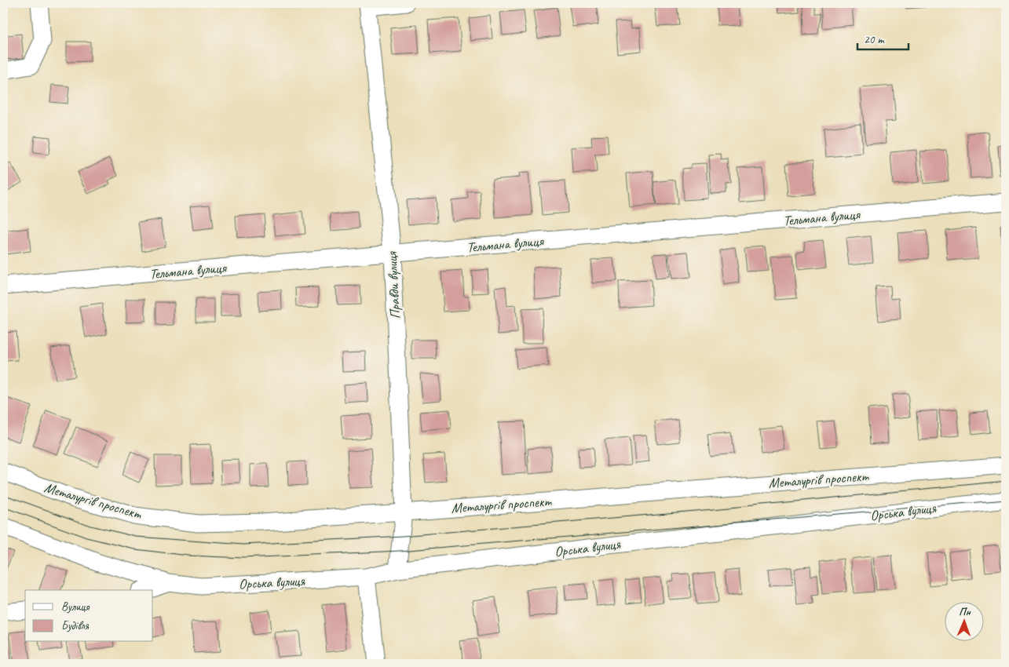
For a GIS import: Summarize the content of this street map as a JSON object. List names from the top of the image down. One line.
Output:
{"streets":{"street":["Тельмана вулиця","Правди вулиця","Металургів проспект","Орська вулиця"]},"crossings":[["Тельмана вулиця","Правди вулиця"],["Правди вулиця","Металургів проспект"],["Правди вулиця","Орська вулиця"]],"legend":["Вулиця","Будівля"],"scale_bar":"20 m","north":"top"}
